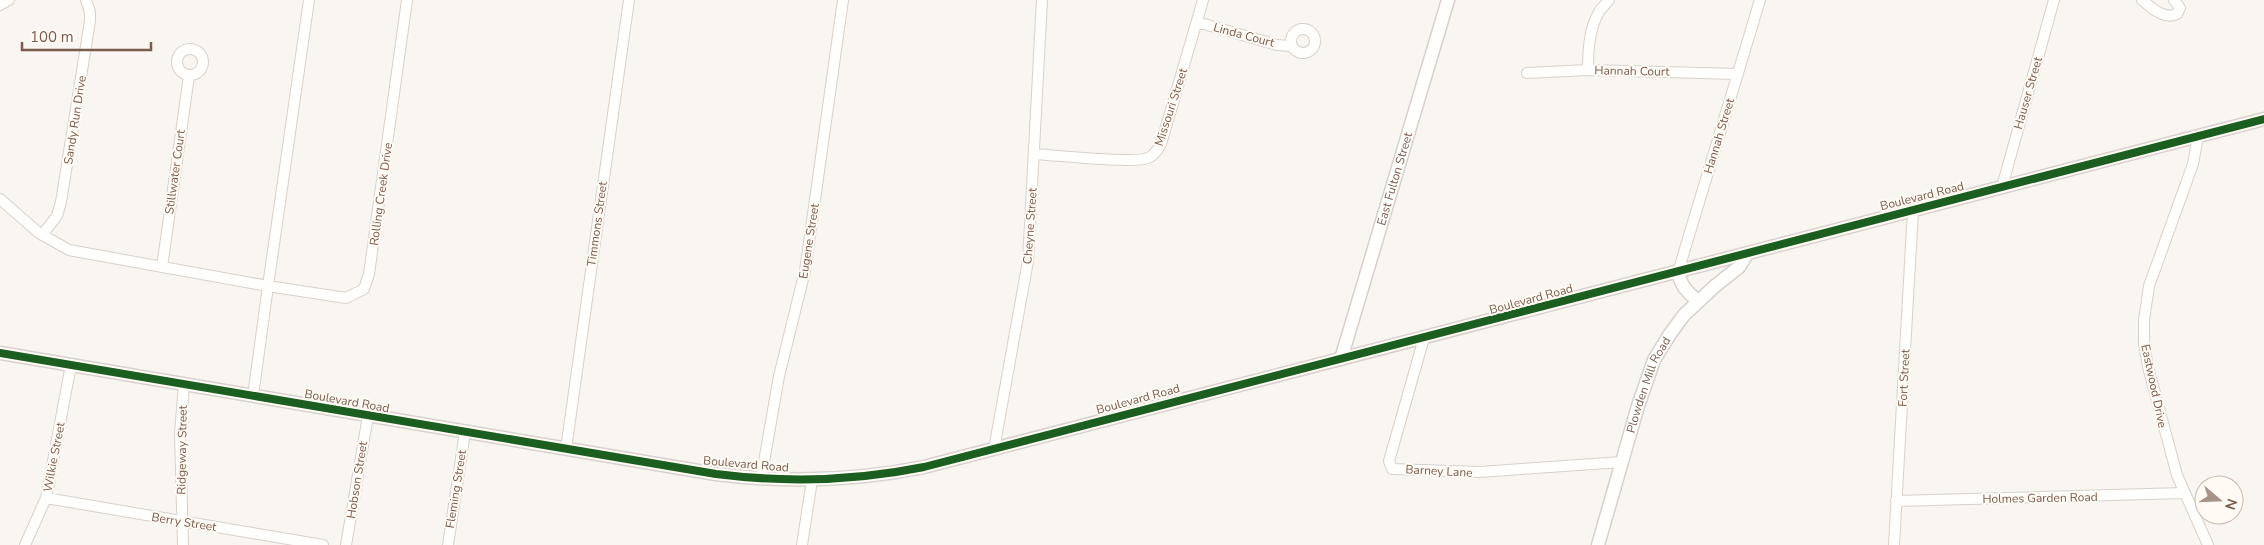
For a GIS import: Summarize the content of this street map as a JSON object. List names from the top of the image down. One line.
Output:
{"streets":{"street":["Linda Court","Hannah Court","Hauser Street","Missouri Street","Sandy Run Drive","Hannah Street","Stillwater Court","East Fulton Street","Rolling Creek Drive","Boulevard Road","Timmons Street","Cheyne Street","Eugene Street","Fort Street","Plowden Mill Road","Eastwood Drive","Ridgeway Street","Wilkie Street","Barney Lane","Hobson Street","Fleming Street","Holmes Garden Road","Berry Street"]},"crossings":[["Linda Court","Missouri Street"],["Hannah Court","Hannah Street"],["Hauser Street","Boulevard Road"],["Missouri Street","Cheyne Street"],["Sandy Run Drive","Rolling Creek Drive"],["Hannah Street","Boulevard Road"],["Stillwater Court","Rolling Creek Drive"],["East Fulton Street","Boulevard Road"],["Boulevard Road","Timmons Street"],["Boulevard Road","Cheyne Street"],["Boulevard Road","Eugene Street"],["Boulevard Road","Fort Street"],["Boulevard Road","Plowden Mill Road"],["Boulevard Road","Eastwood Drive"],["Boulevard Road","Ridgeway Street"],["Boulevard Road","Wilkie Street"],["Boulevard Road","Barney Lane"],["Boulevard Road","Hobson Street"],["Boulevard Road","Fleming Street"],["Fort Street","Holmes Garden Road"],["Plowden Mill Road","Barney Lane"],["Eastwood Drive","Holmes Garden Road"],["Ridgeway Street","Berry Street"],["Wilkie Street","Berry Street"]],"scale_bar":"100 m","north":"right"}
